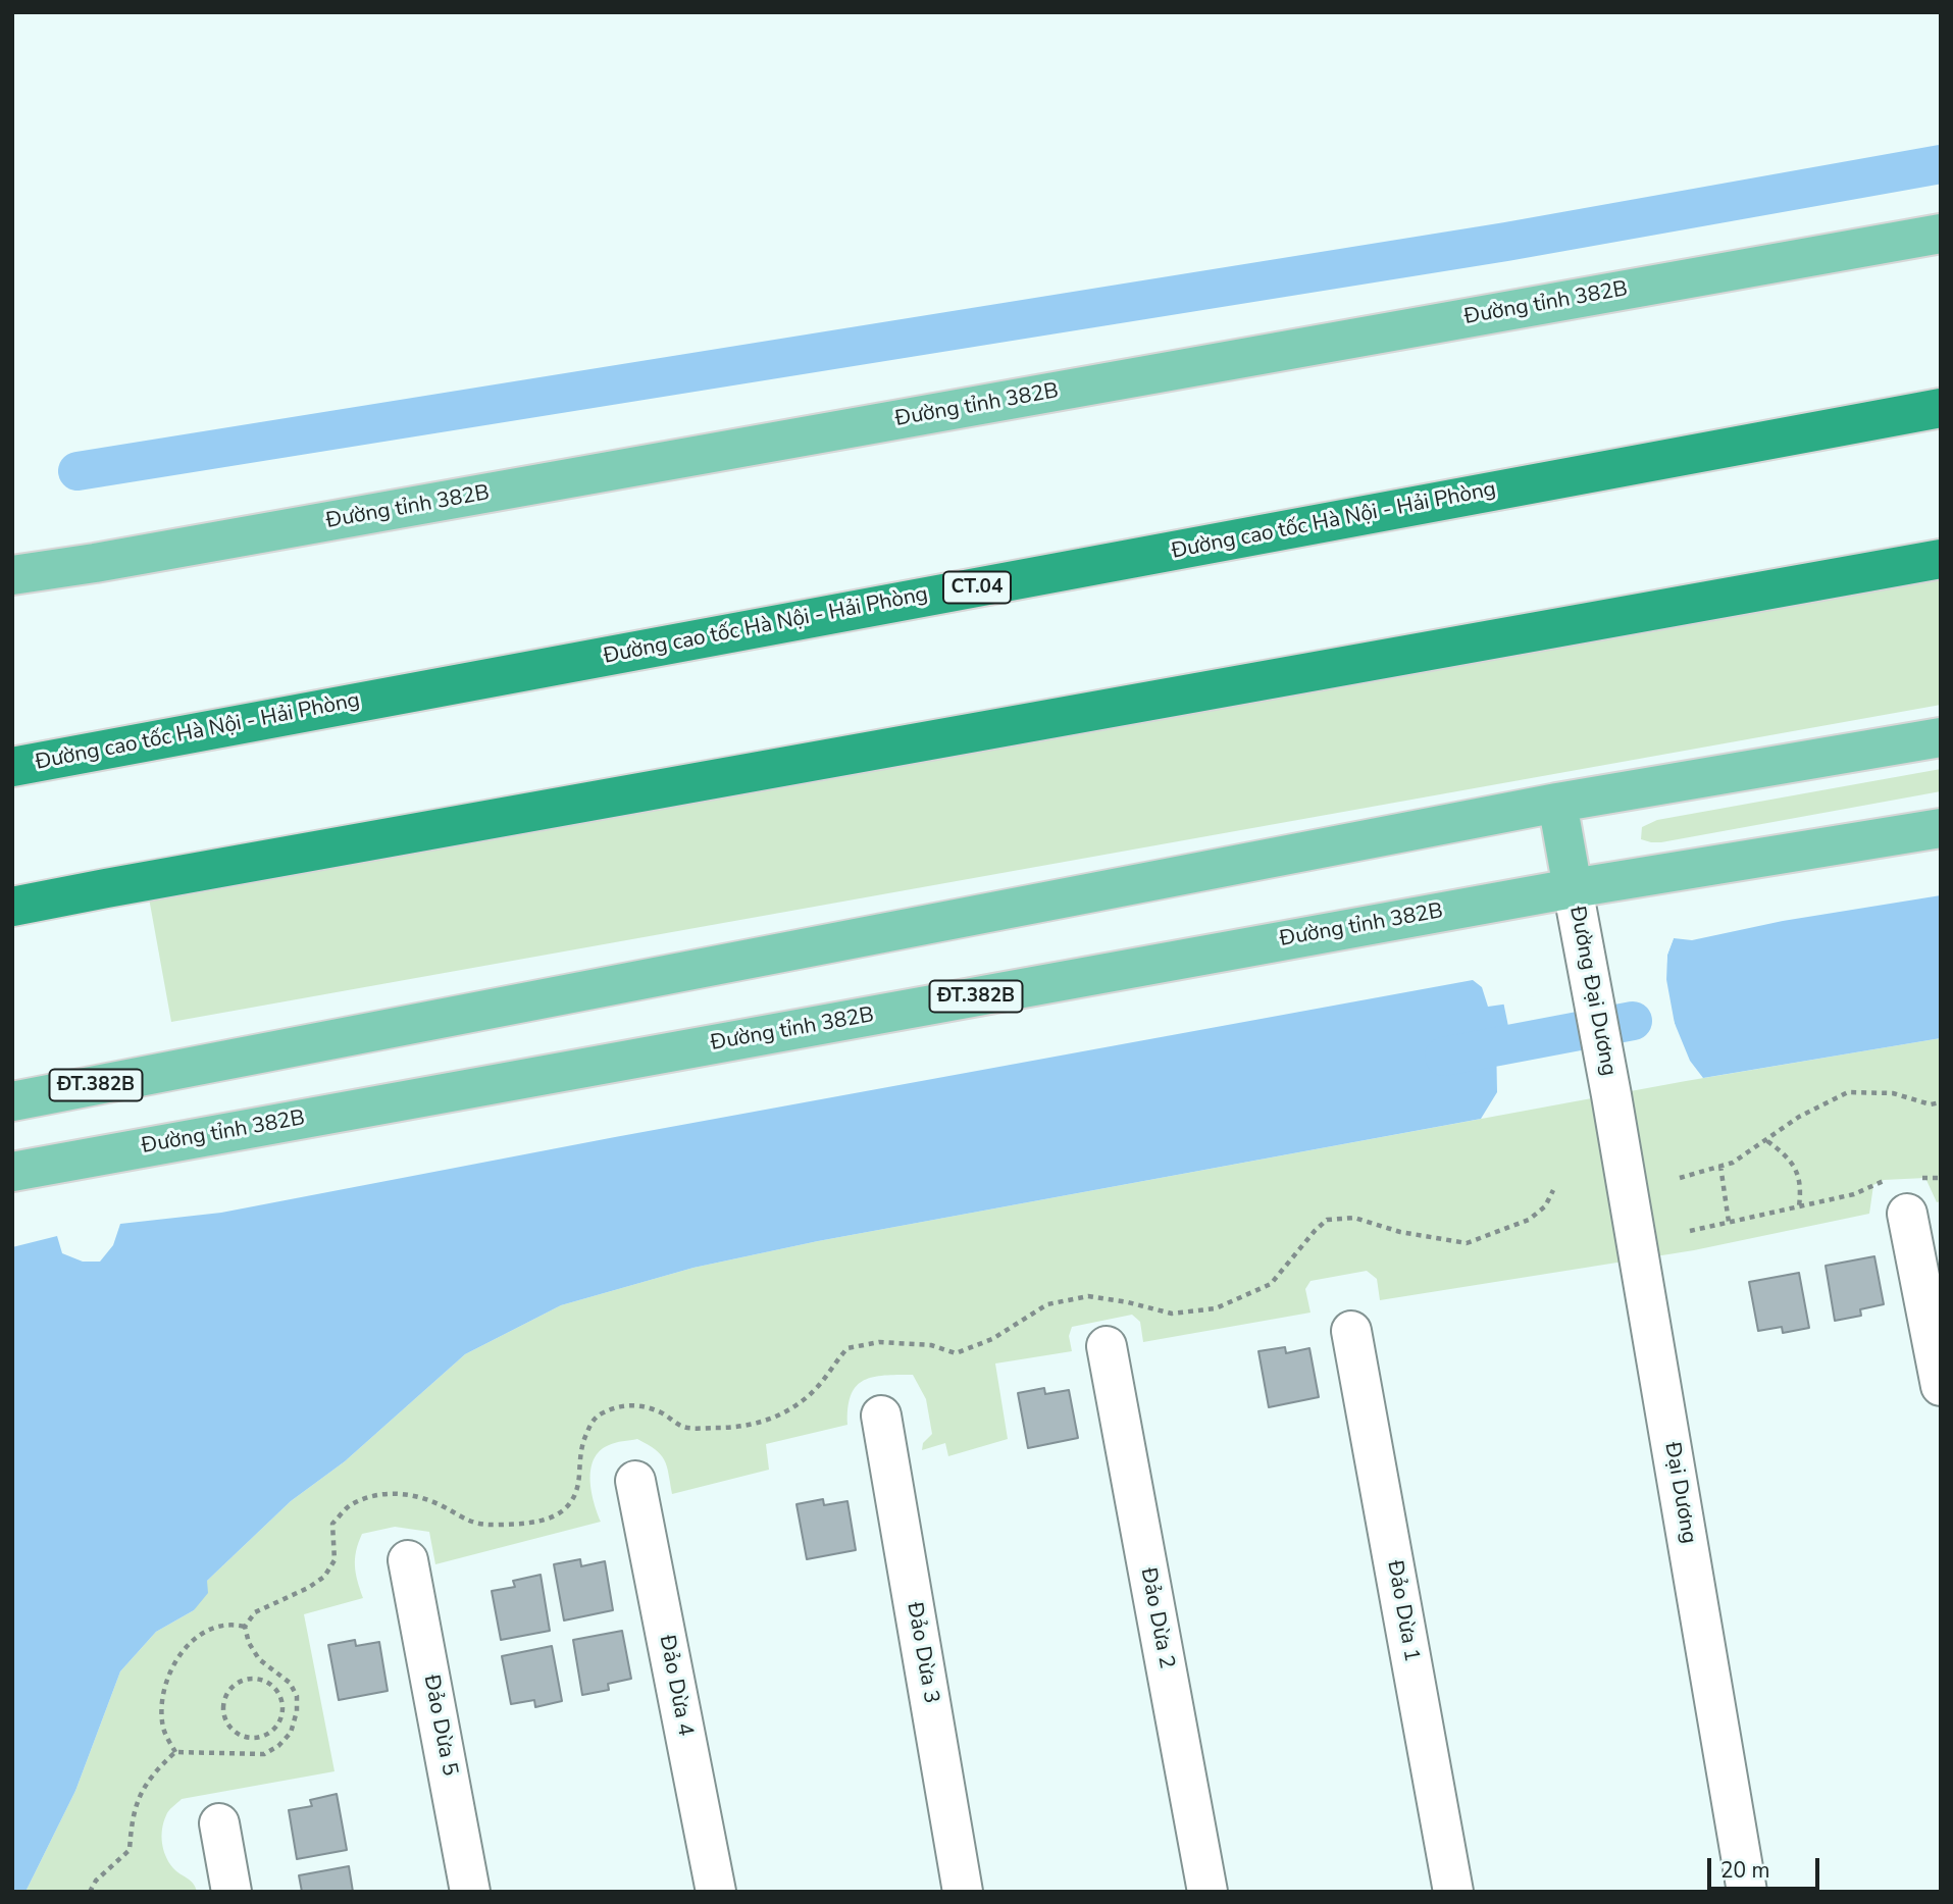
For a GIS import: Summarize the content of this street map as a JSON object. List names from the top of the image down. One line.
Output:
{"streets":{"highway":["Đường cao tốc Hà Nội - Hải Phòng","CT.04"],"main road":["Đường tỉnh 382B","ĐT.382B"],"street":["Đường Đại Dương","Đại Dương","Đảo Dừa 1","Đảo Dừa 2","Đảo Dừa 3","Đảo Dừa 4","Đảo Dừa 5"]},"crossings":[["Đường tỉnh 382B","Đường Đại Dương"],["Đường Đại Dương","Đại Dương"]],"scale_bar":"20 m"}
